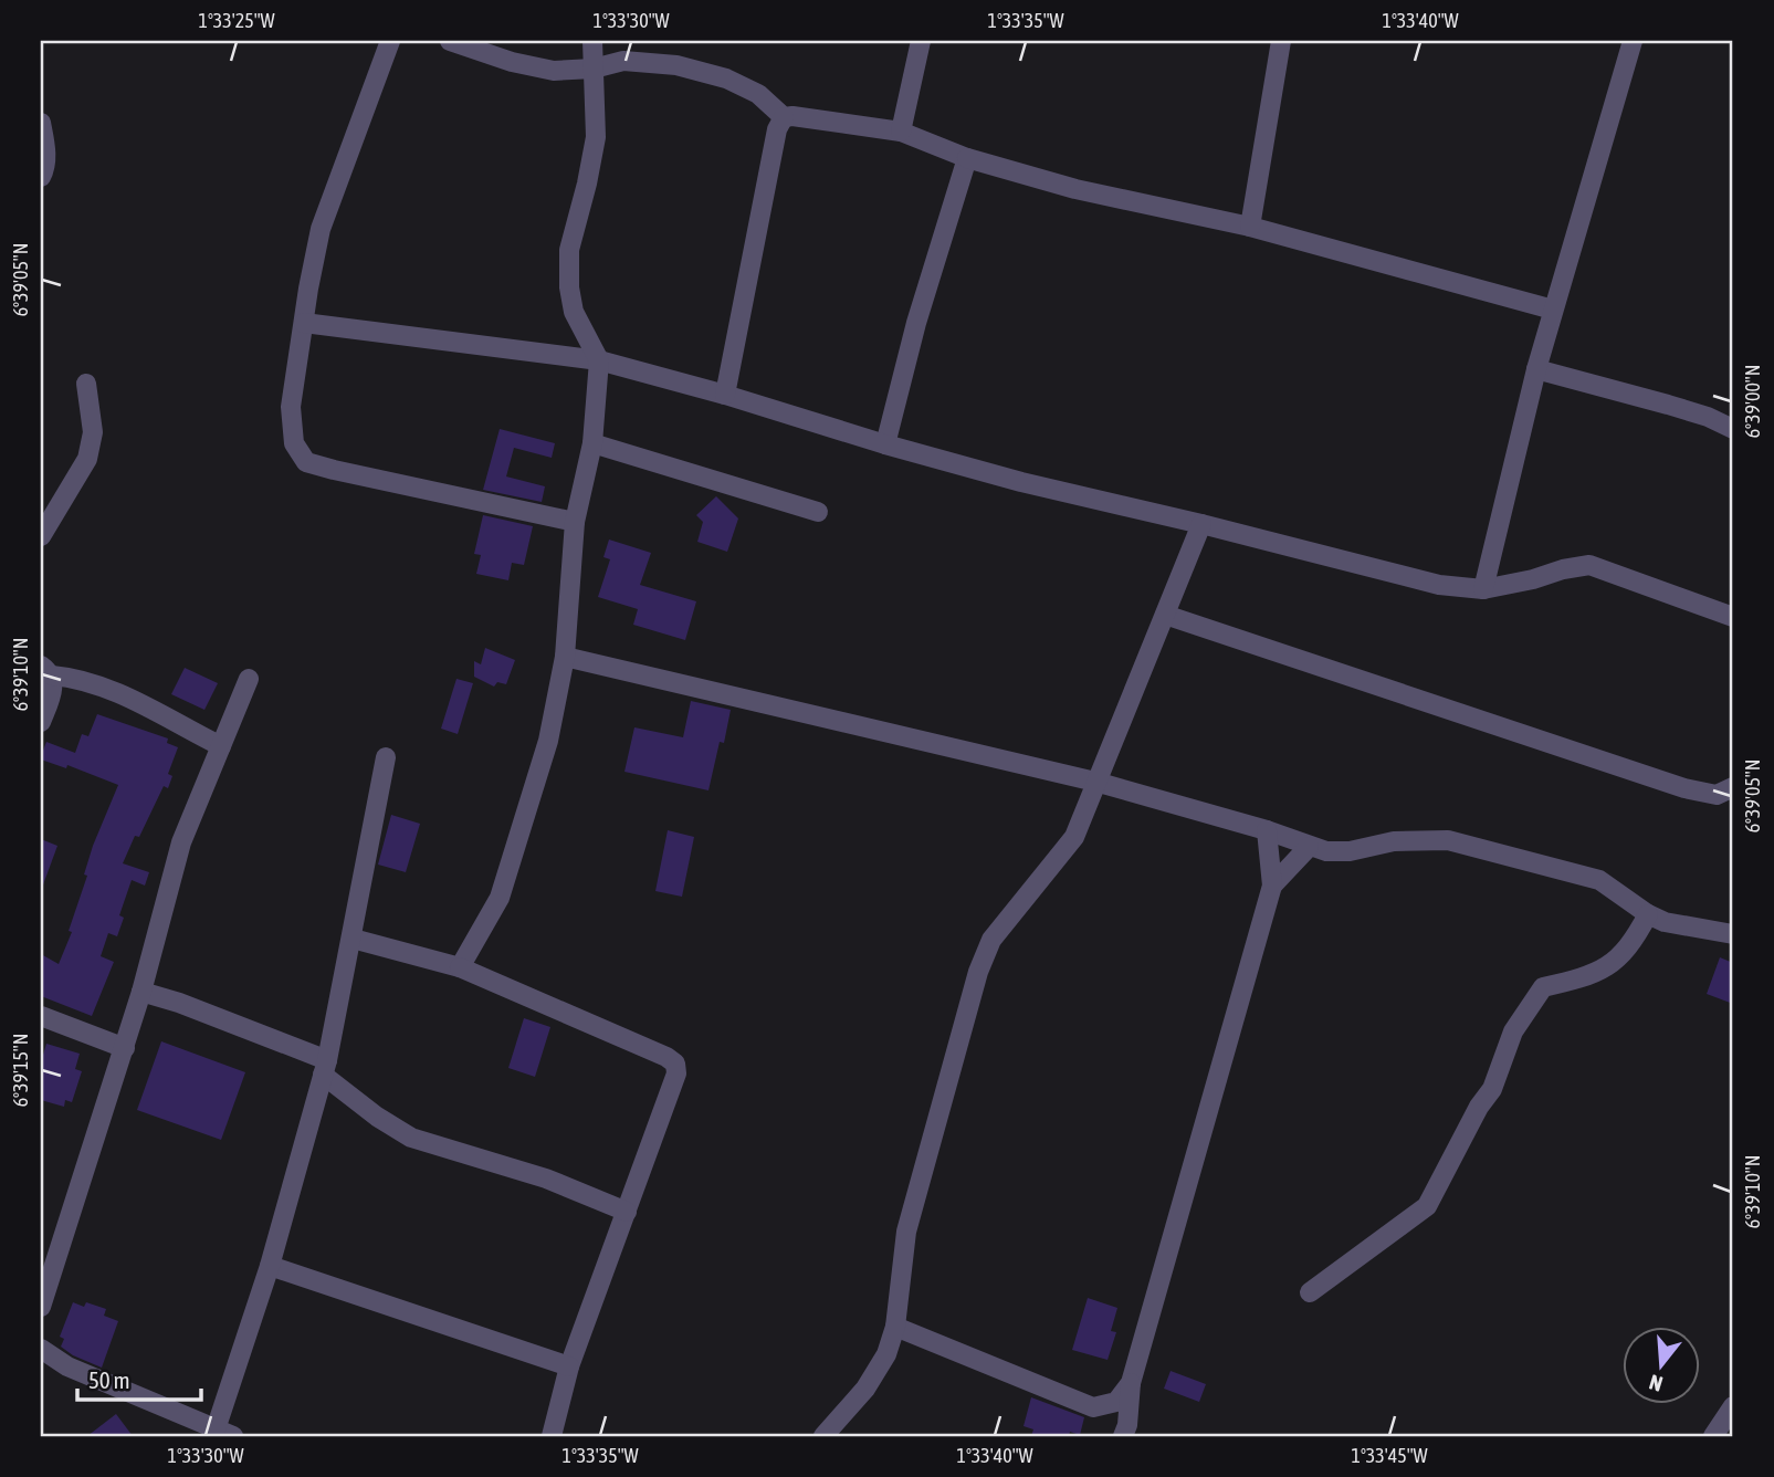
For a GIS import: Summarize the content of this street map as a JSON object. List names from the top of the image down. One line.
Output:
{"scale_bar":"50 m","north":"bottom","coordinates":["1°33'25\"W","1°33'30\"W","1°33'35\"W","1°33'40\"W","6°39'05\"N","6°39'00\"N","6°39'10\"N","6°39'15\"N","1°33'45\"W"]}
